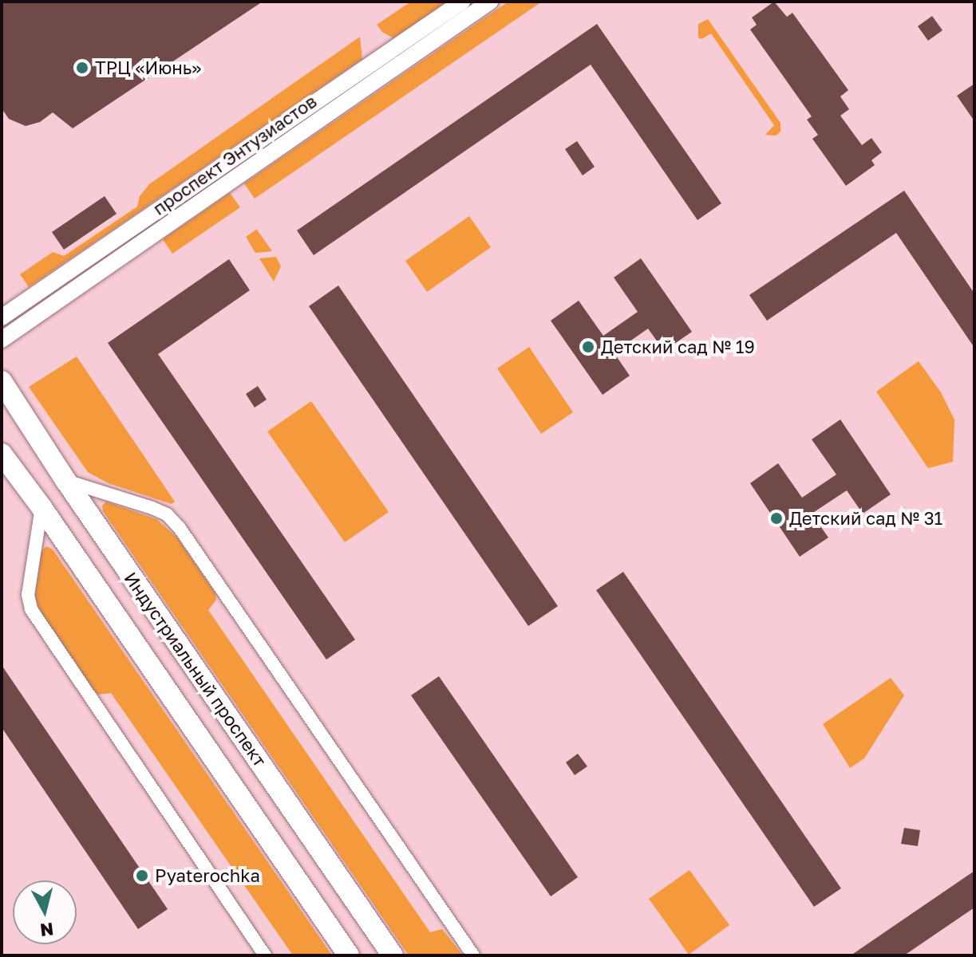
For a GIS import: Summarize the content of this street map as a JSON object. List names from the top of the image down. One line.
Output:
{"streets":{"main road":["Индустриальный проспект"],"street":["проспект Энтузиастов"]},"places":["ТРЦ «Июнь»","Детский сад № 19","Детский сад № 31","Pyaterochka"],"north":"bottom"}
